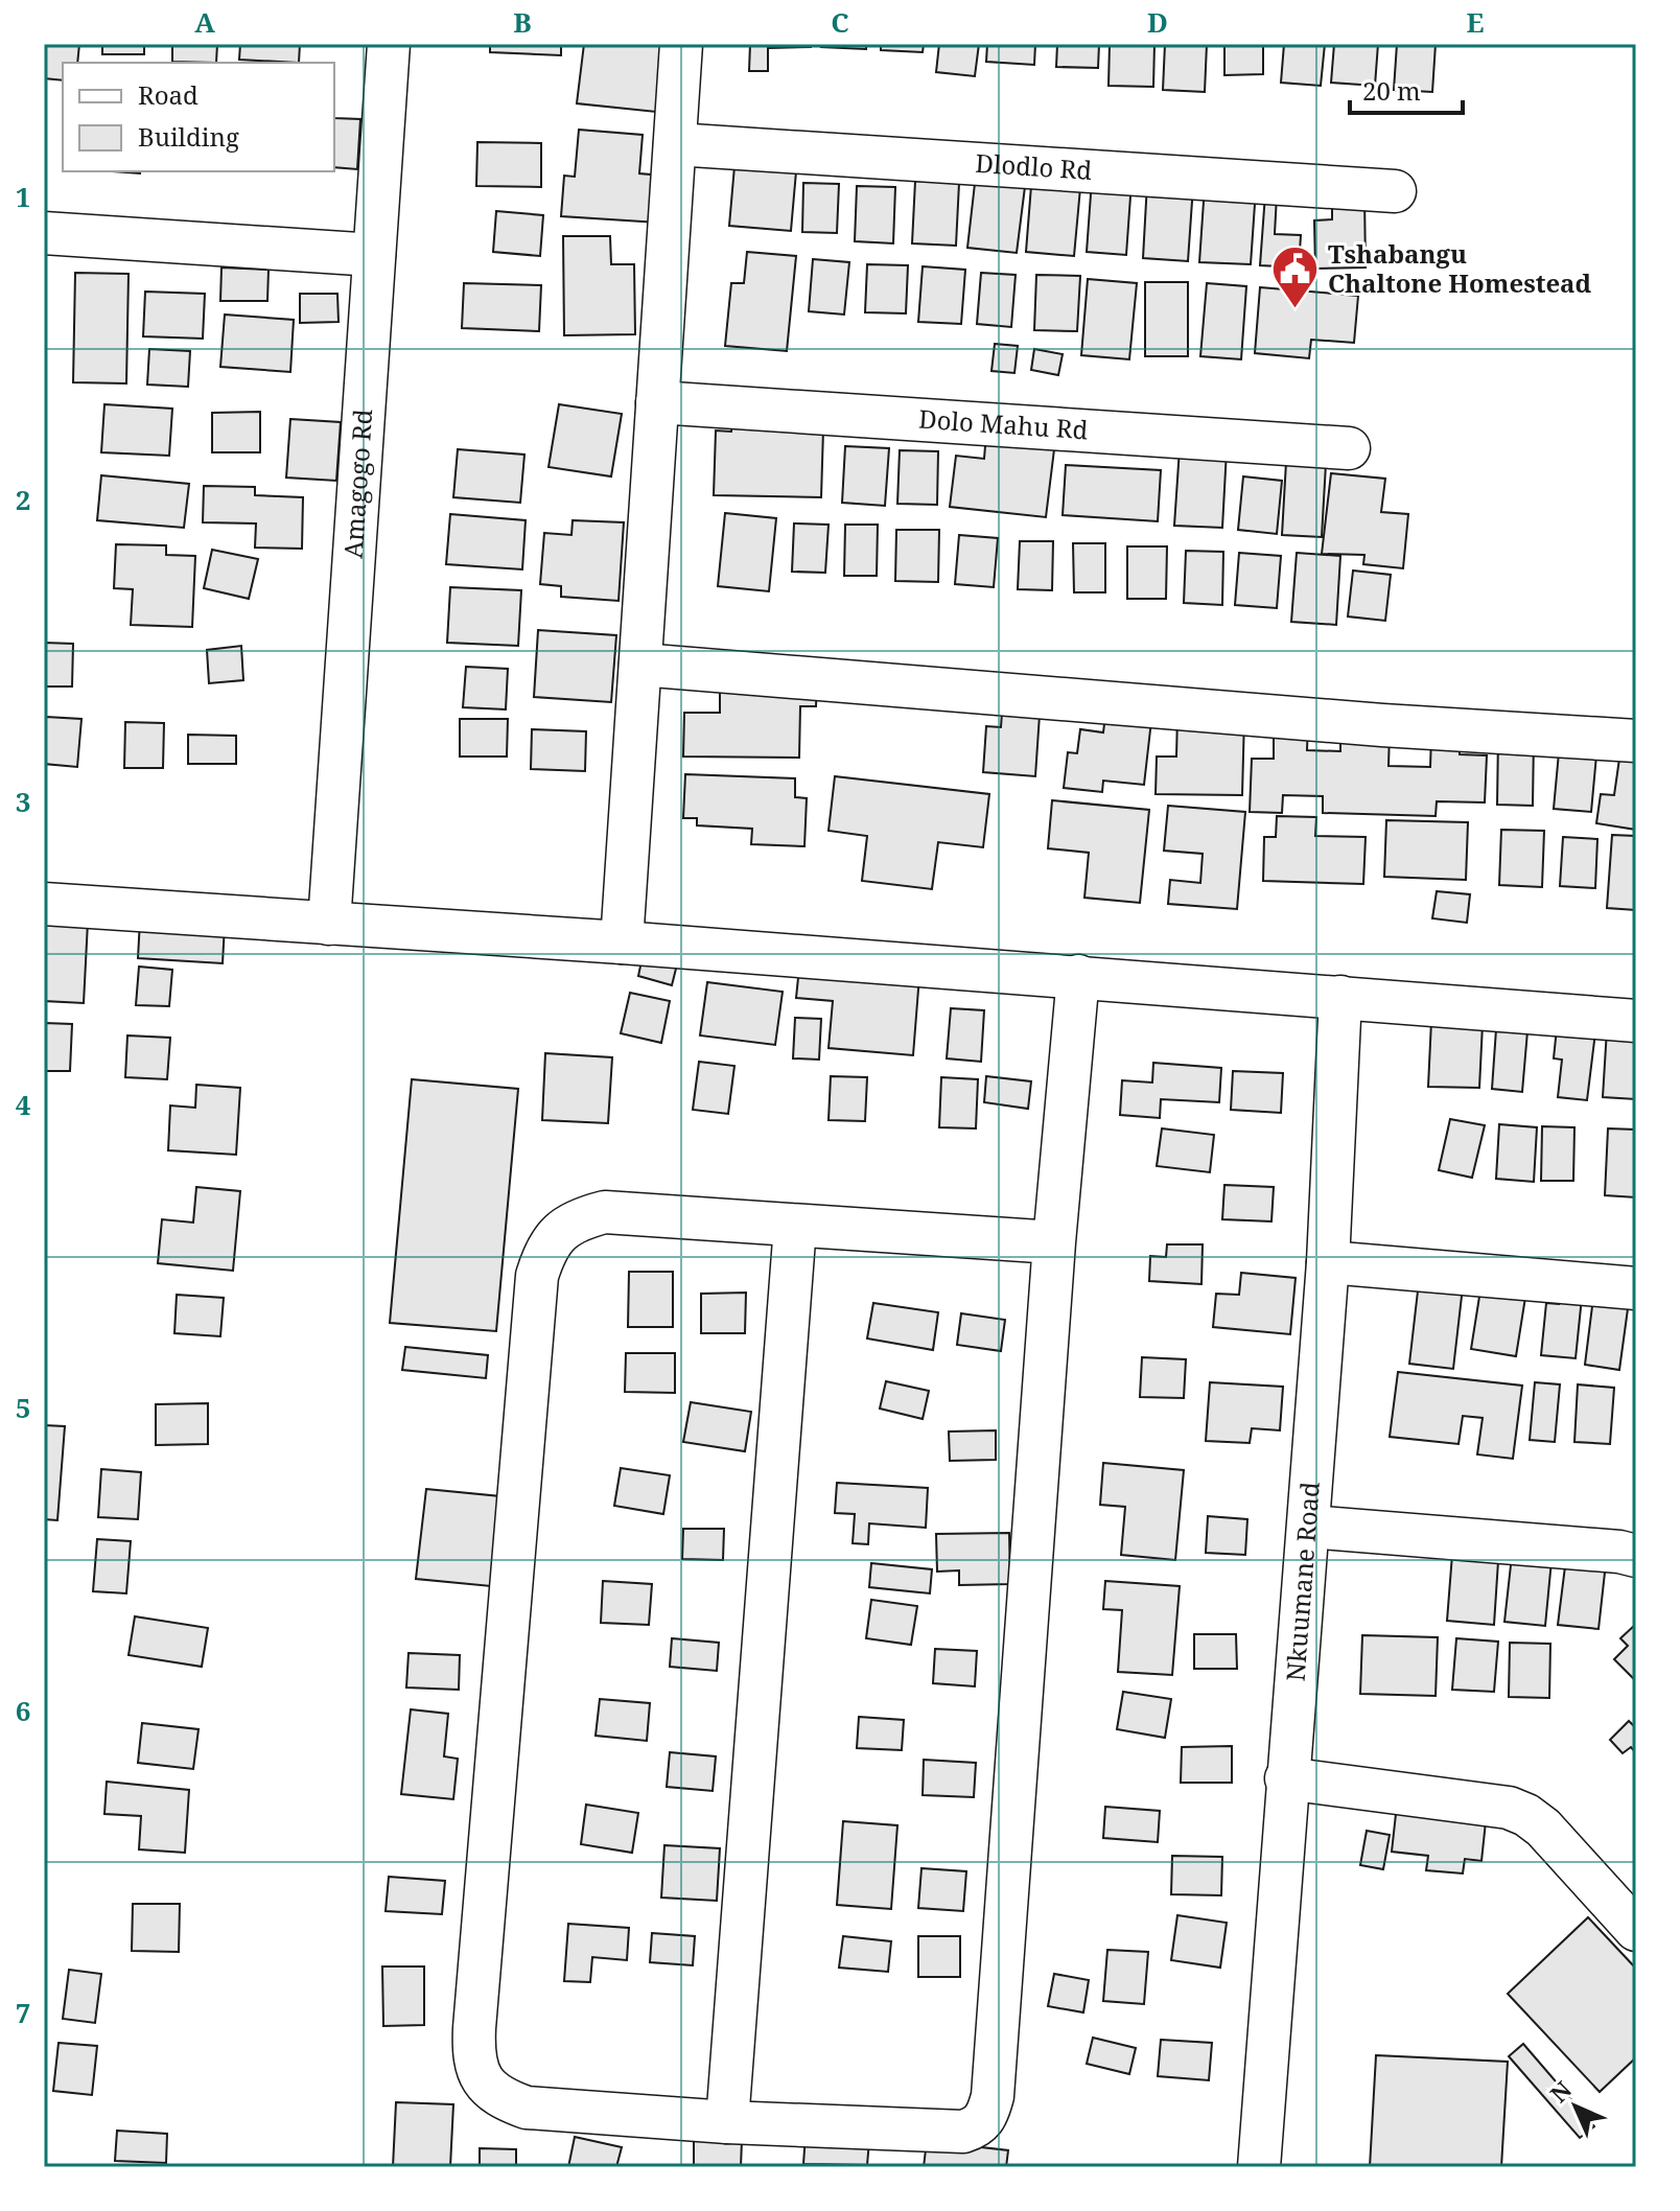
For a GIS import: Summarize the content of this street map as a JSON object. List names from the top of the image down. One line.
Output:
{"streets":{"street":["Dlodlo Rd","Dolo Mahu Rd","Amagogo Rd","Nkuumane Road"]},"places":{"public building":["Tshabangu Chaltone Homestead"]},"legend":["Road","Building"],"scale_bar":"20 m","north":"top left","grid":{"columns":["A","B","C","D","E"],"rows":["1","2","3","4","5","6","7"]}}
